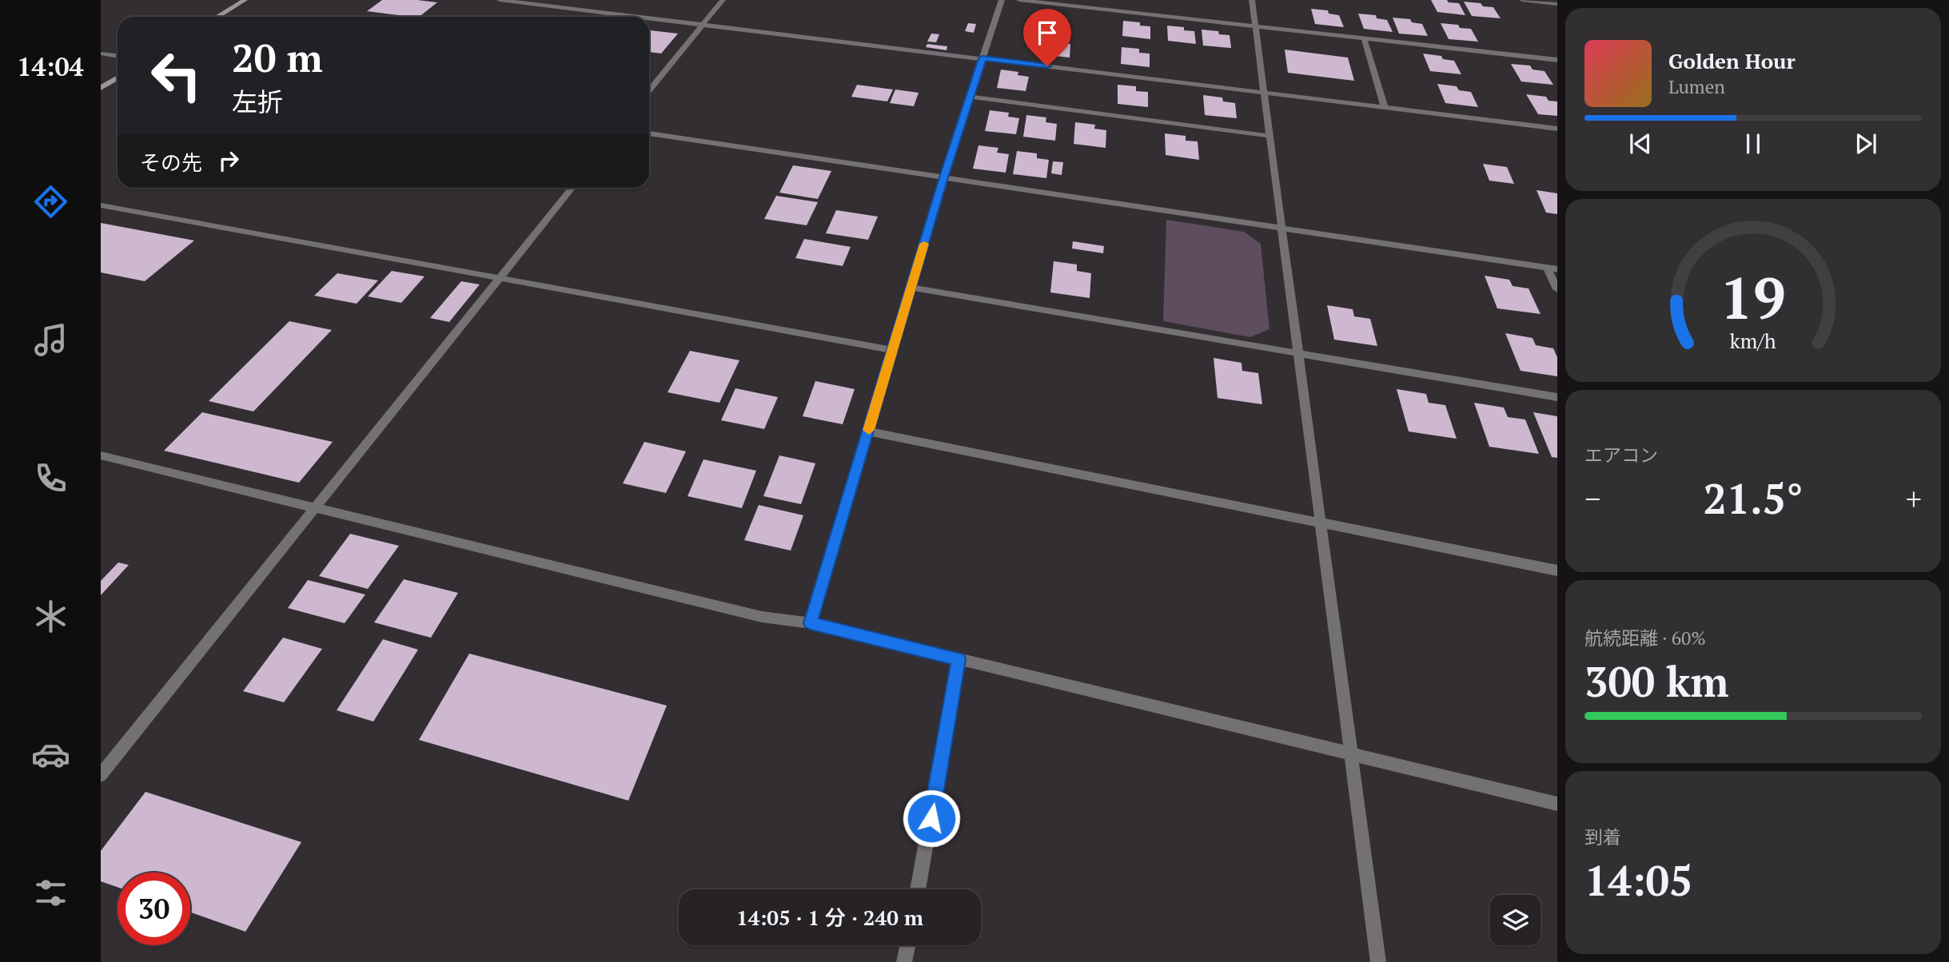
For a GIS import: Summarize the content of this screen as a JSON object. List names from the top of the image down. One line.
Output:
{"page":{"tabs":"14:04","turn":["20 m","左折"],"song":["Golden Hour","Lumen"],"then":"その先","tile":["エアコン",["航続距離 · 60%","300 km"],["到着","14:05"]],"heat":["−","21.5°","+"],"limit":"30","trip":"14:05 · 1 分 · 240 m","gauge":["19","km/h"]}}
